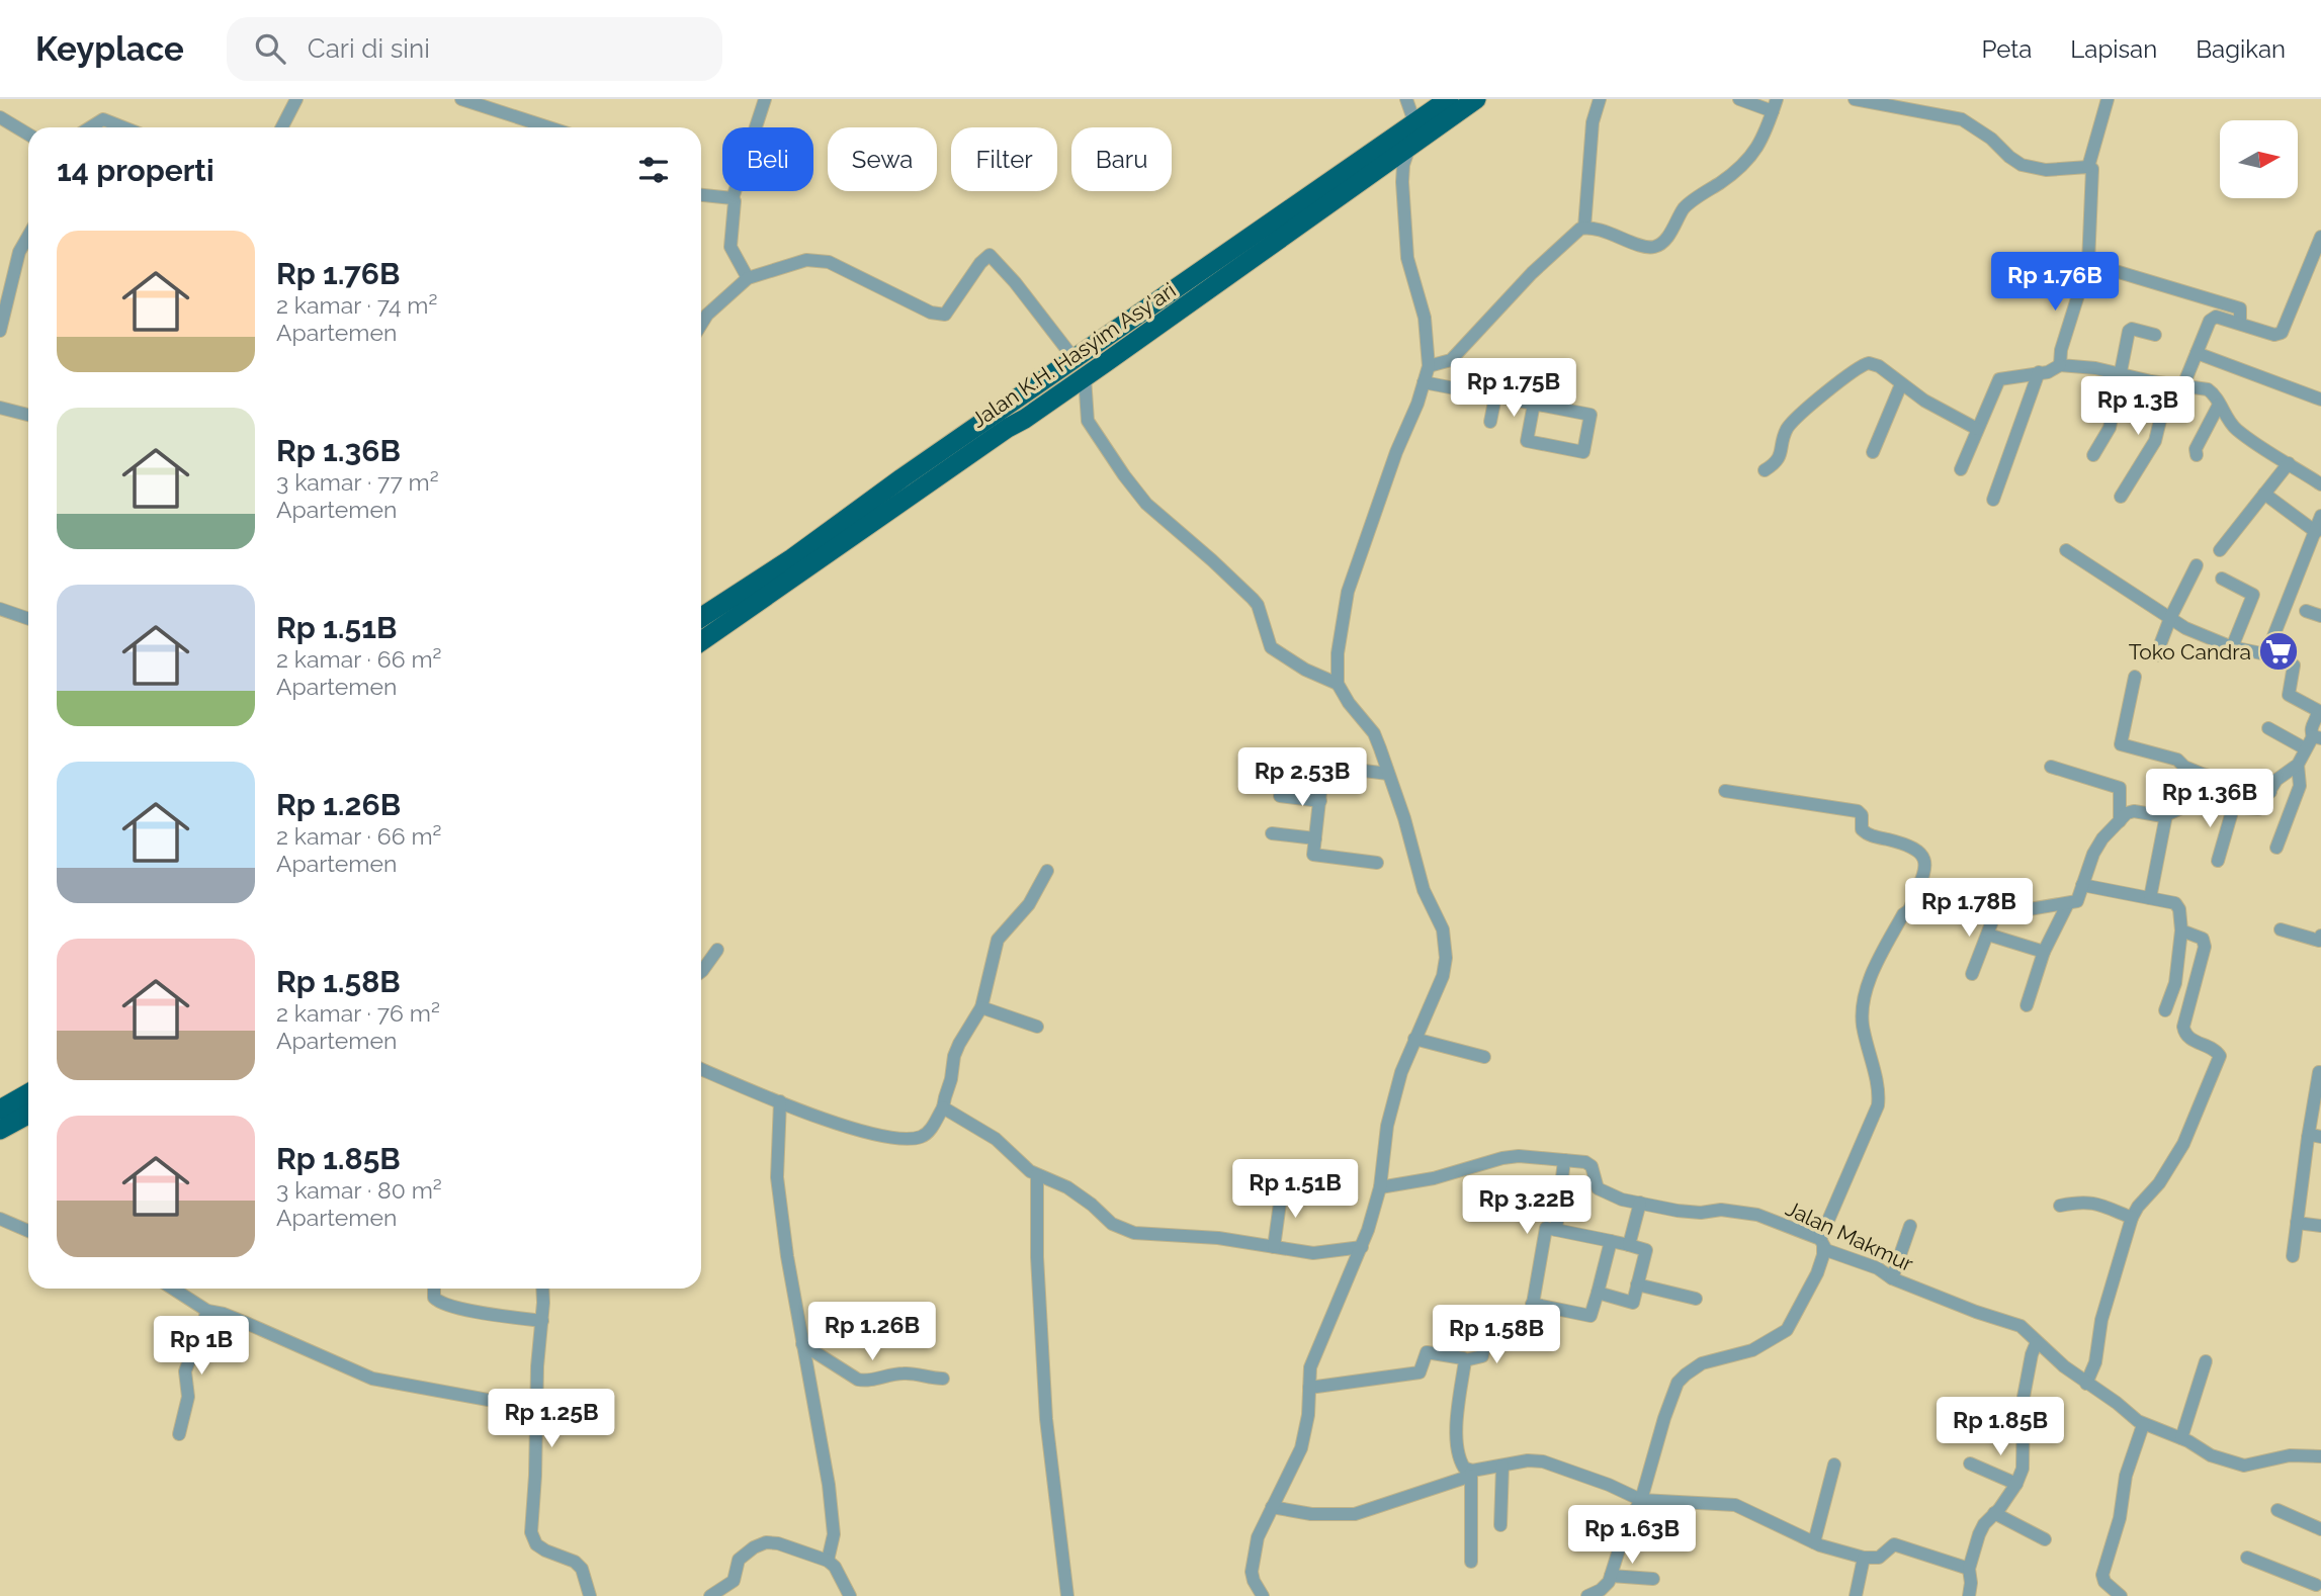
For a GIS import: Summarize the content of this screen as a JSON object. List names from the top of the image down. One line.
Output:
{"streets":{"highway":["Jalan K.H. Hasyim Asy'ari"],"street":["Jalan Makmur"]},"places":{"supermarket":["Toko Candra"]},"north":"right","page":{"header":"Keyplace","search":"Cari di sini","nav":["Peta","Lapisan","Bagikan"],"chip":["Beli","Sewa","Filter","Baru"],"heading":"14 properti","list":[{"name":"Rp 1.76B","note":"2 kamar · 74 m² · Apartemen"},{"name":"Rp 1.36B","note":"3 kamar · 77 m² · Apartemen"},{"name":"Rp 1.51B","note":"2 kamar · 66 m² · Apartemen"},{"name":"Rp 1.26B","note":"2 kamar · 66 m² · Apartemen"},{"name":"Rp 1.58B","note":"2 kamar · 76 m² · Apartemen"},{"name":"Rp 1.85B","note":"3 kamar · 80 m² · Apartemen"}],"price":["Rp 1.76B","Rp 1.75B","Rp 1.3B","Rp 2.53B","Rp 1.36B","Rp 1.78B","Rp 1.51B","Rp 3.22B","Rp 1.26B","Rp 1.58B","Rp 1B","Rp 1.25B","Rp 1.85B","Rp 1.63B"]}}
